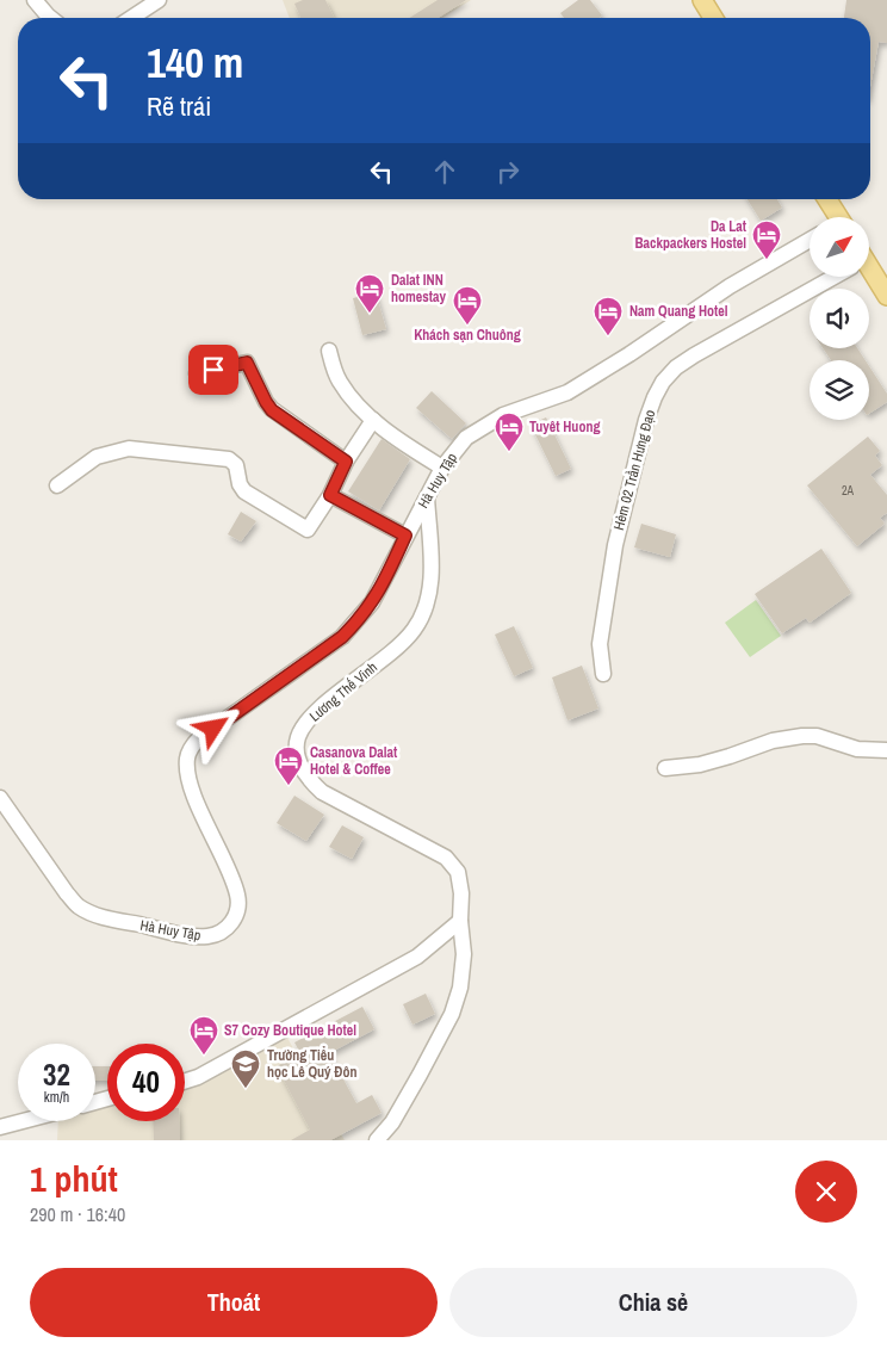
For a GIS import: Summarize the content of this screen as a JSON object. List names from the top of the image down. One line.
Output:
{"streets":{"street":["Hẻm 02 Trần Hưng Đạo","Hà Huy Tập","Lương Thế Vinh"]},"crossings":[["Hà Huy Tập","Lương Thế Vinh"]],"places":{"hotel":["Da Lat Backpackers Hostel","Dalat INN homestay","Khách sạn Chuông","Nam Quang Hotel","Tuyêt Huong","Casanova Dalat Hotel & Coffee","S7 Cozy Boutique Hotel"],"school or university":["Trường Tiểu học Lê Quý Đôn"]},"house_numbers":["2A"],"north":"top right","page":{"turn":["140 m","Rẽ trái"],"speed":"32 km/h","limit":"40","heading":["1 phút","290 m · 16:40"],"buttons":["Thoát","Chia sẻ"]}}
